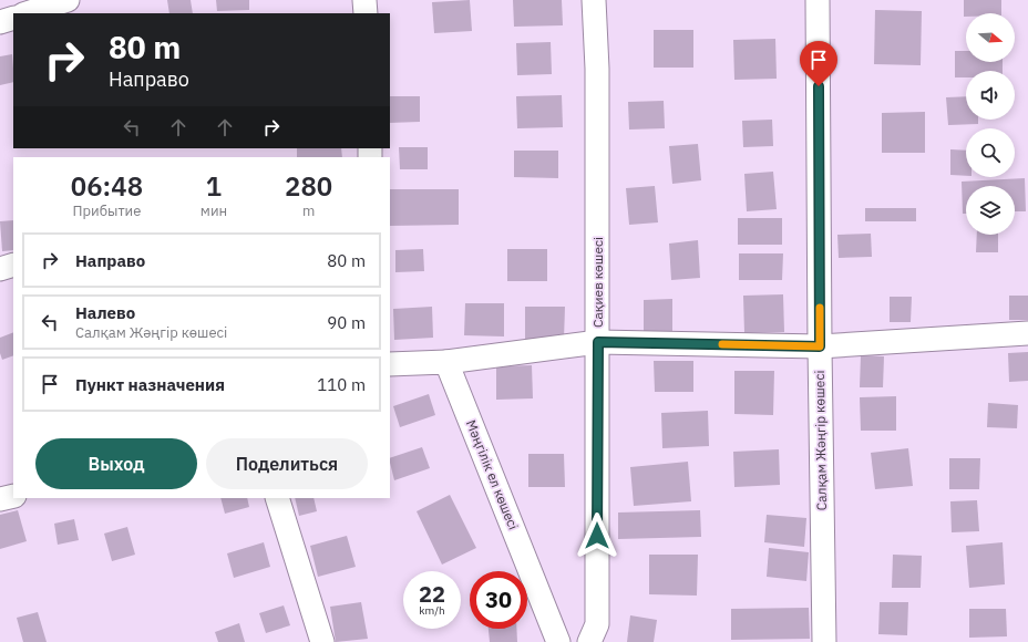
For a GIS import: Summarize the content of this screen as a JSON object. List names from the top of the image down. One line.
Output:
{"streets":{"street":["Сақиев көшесі","Салқам Жәңгір көшесі","Мәңгілік ел көшесі"]},"north":"right","page":{"turn":["80 m","Направо"],"eta":["06:48","Прибытие","1","мин","280","m"],"list":[{"name":"Направо","value":"80 m"},{"name":"Налево","note":"Салқам Жәңгір көшесі","value":"90 m"},{"name":"Пункт назначения","value":"110 m"}],"buttons":["Выход","Поделиться"],"speed":"22 km/h","limit":"30"}}
